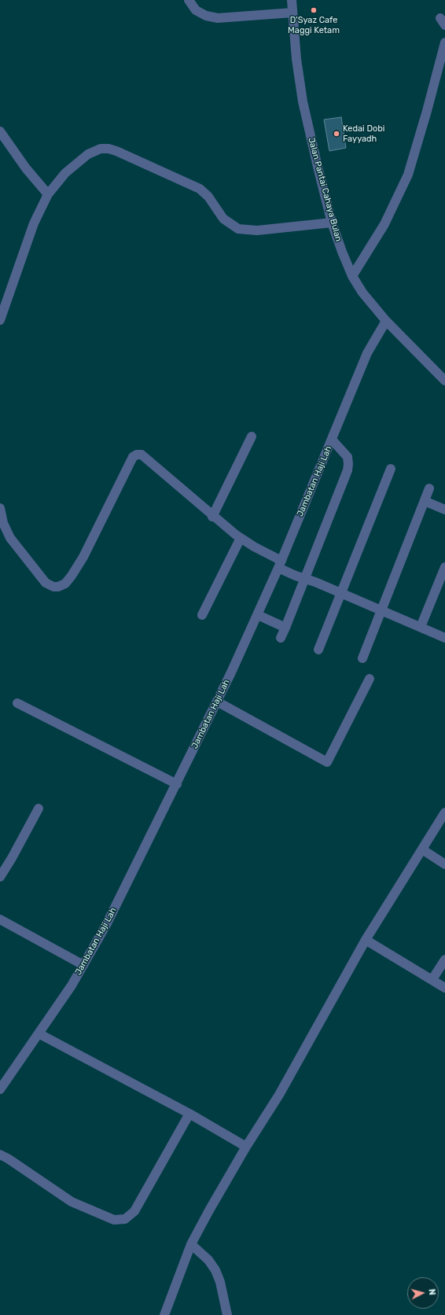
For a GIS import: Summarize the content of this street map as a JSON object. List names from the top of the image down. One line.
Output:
{"streets":{"street":["Jalan Pantai Cahaya Bulan","Jambatan Haji Lah"]},"crossings":[["Jalan Pantai Cahaya Bulan","Jambatan Haji Lah"]],"places":["D'Syaz Cafe Maggi Ketam","Kedai Dobi Fayyadh"],"north":"right"}
